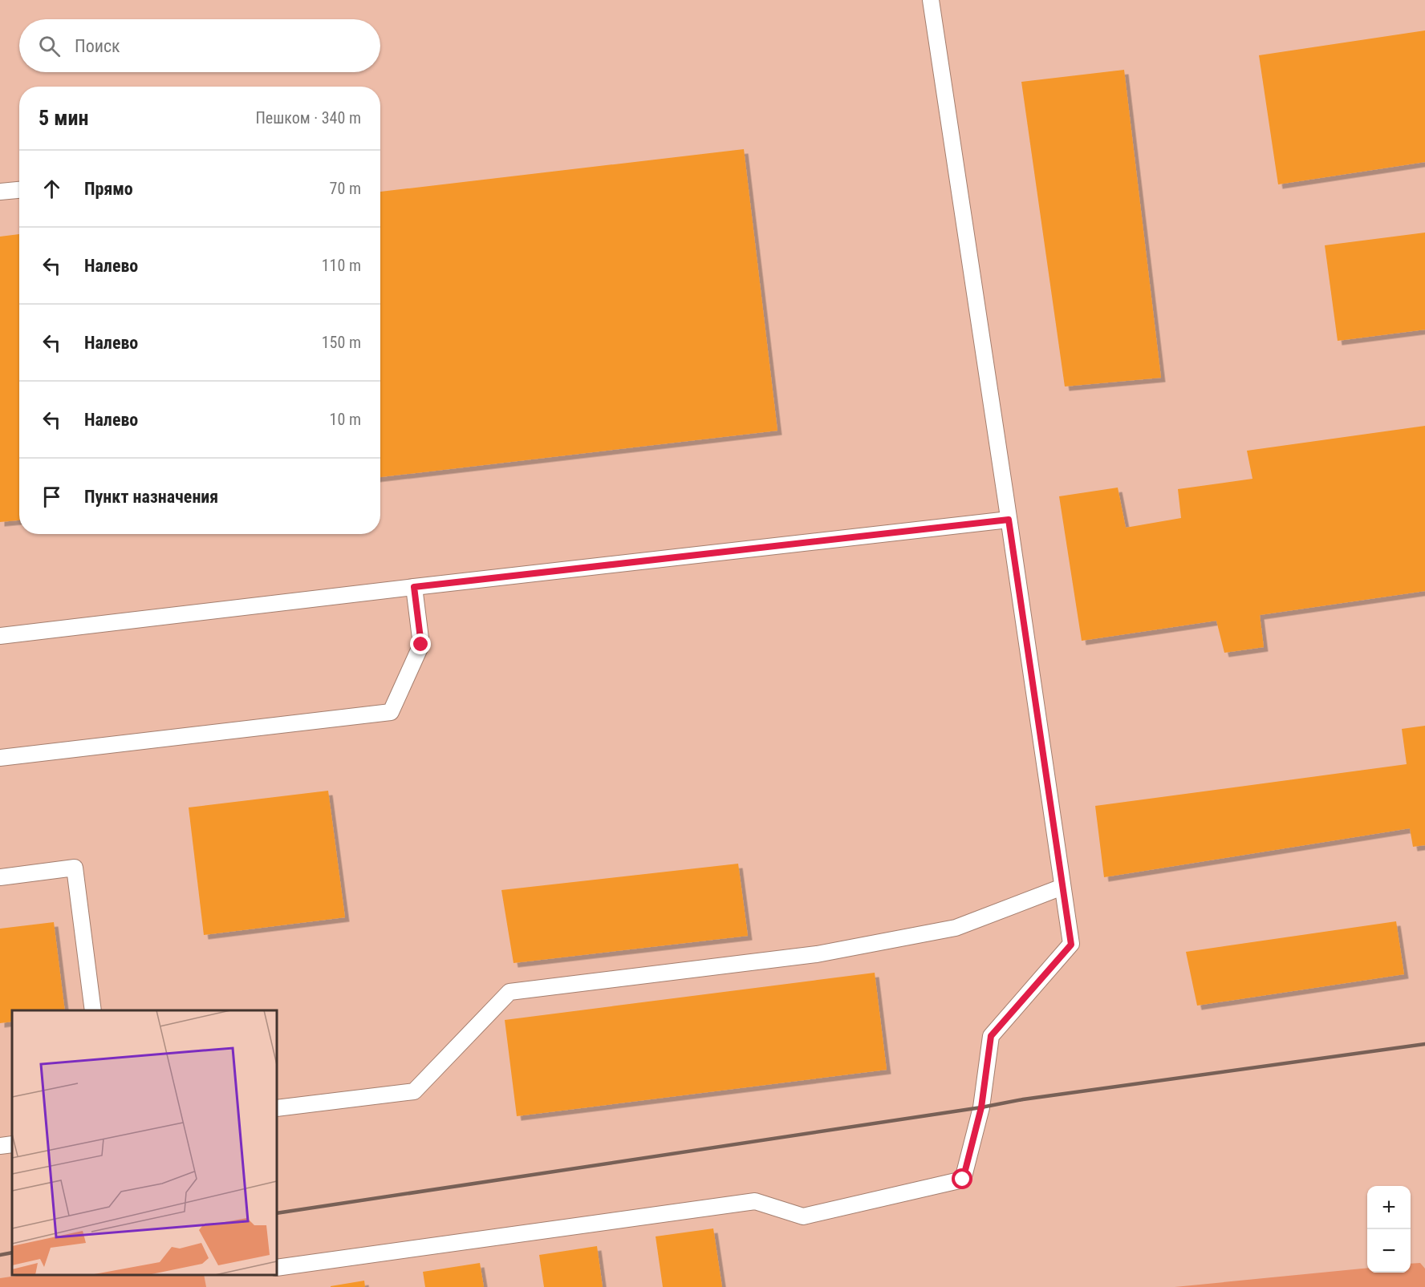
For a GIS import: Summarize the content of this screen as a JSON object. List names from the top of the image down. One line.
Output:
{"page":{"search":"Поиск","heading":["5 мин","Пешком · 340 m"],"list":[["Прямо","70 m"],["Налево","110 m"],["Налево","150 m"],["Налево","10 m"],"Пункт назначения"],"map_buttons":["+","−"]}}
